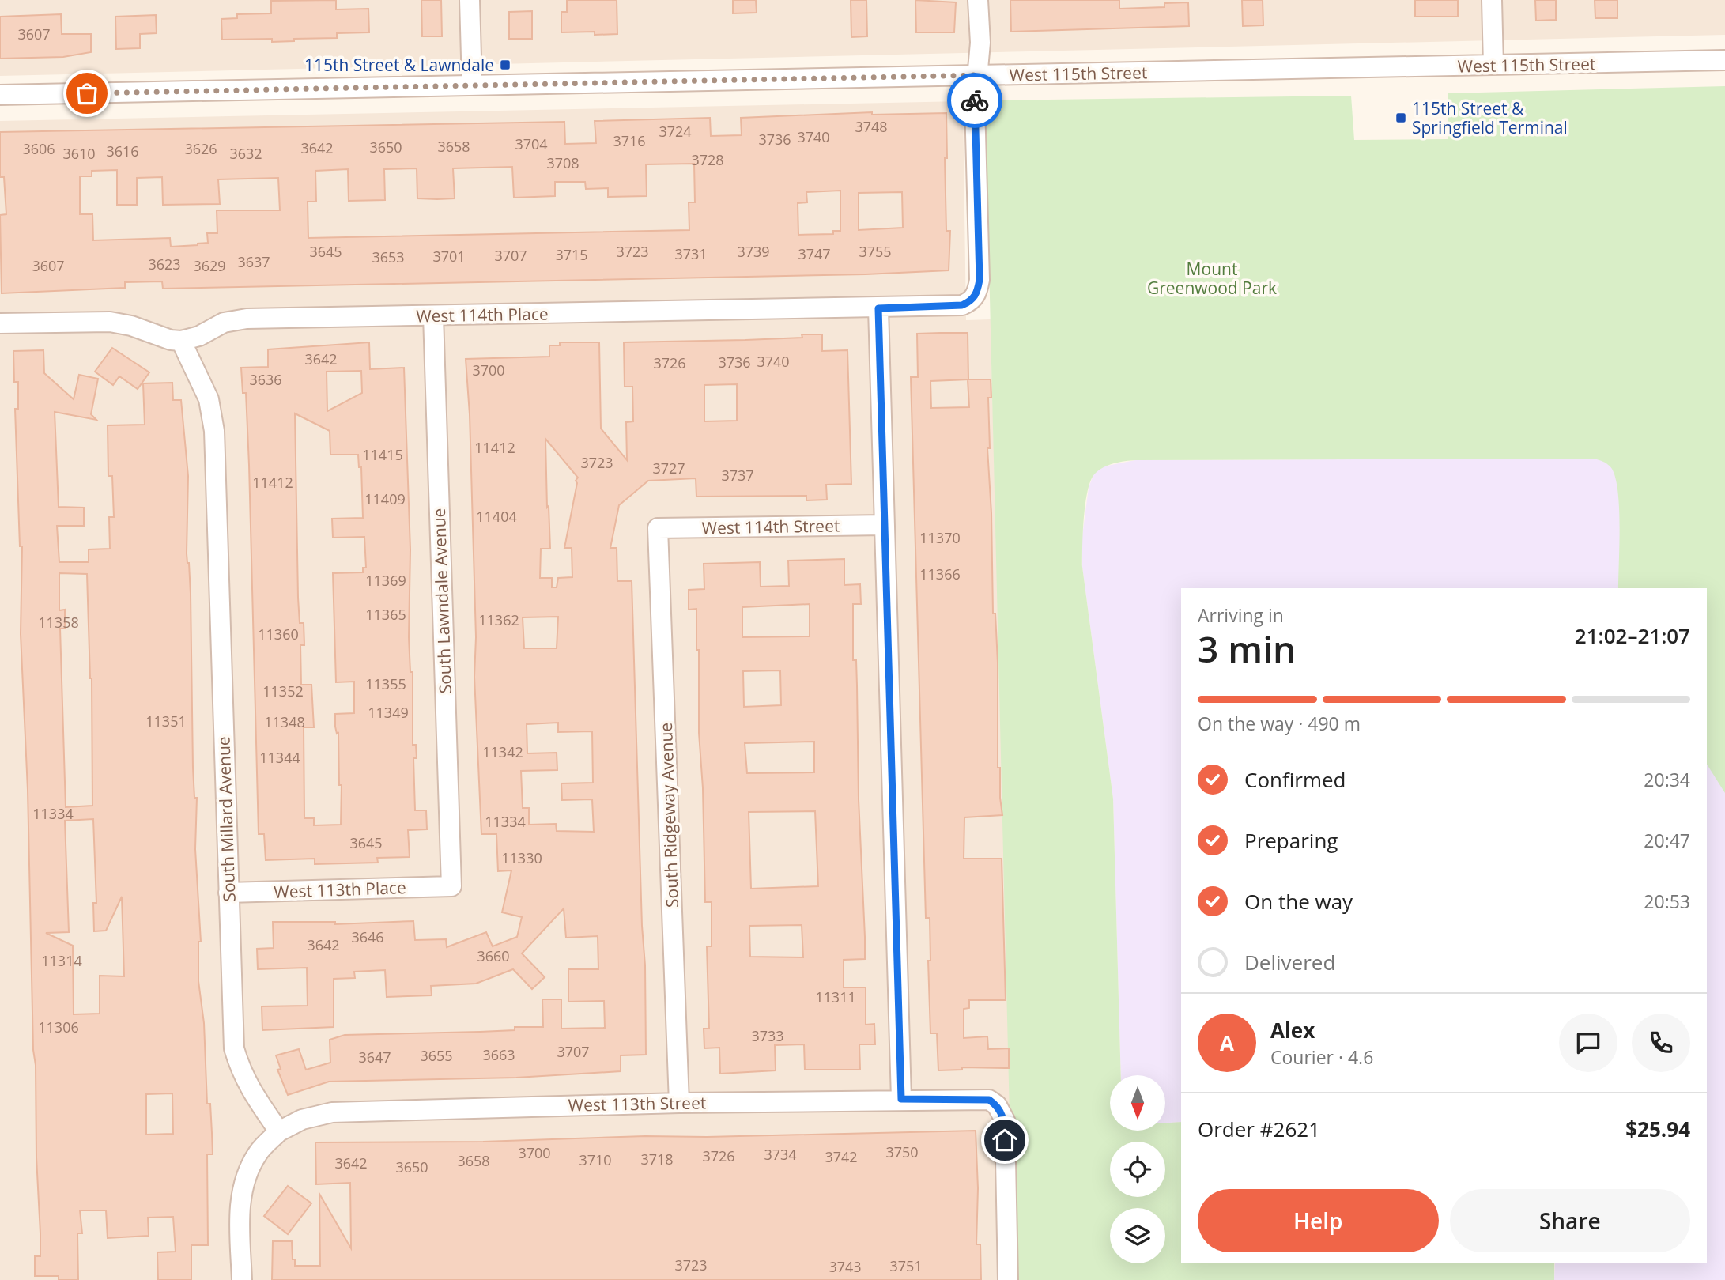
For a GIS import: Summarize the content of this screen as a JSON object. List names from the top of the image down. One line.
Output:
{"streets":{"street":["West 115th Street","West 114th Place","West 114th Street","South Lawndale Avenue","South Ridgeway Avenue","South Millard Avenue","West 113th Place","West 113th Street"]},"crossings":[["West 115th Street","West 114th Place"],["West 114th Place","South Lawndale Avenue"],["West 114th Place","South Millard Avenue"],["West 114th Street","South Ridgeway Avenue"],["South Lawndale Avenue","West 113th Place"],["South Ridgeway Avenue","West 113th Street"],["South Millard Avenue","West 113th Place"],["South Millard Avenue","West 113th Street"]],"parks":["Mount Greenwood Park"],"places":{"transit":["115th Street & Lawndale","115th Street & Springfield Terminal"]},"house_numbers":["3607","3748","3724","3740","3736","3716","3704","3658","3650","3642","3606","3626","3616","3610","3632","3728","3708","3645","3723","3739","3755","3731","3747","3715","3707","3701","3653","3637","3623","3607","3629","3642","3740","3736","3726","3700","3636","11412","11415","3723","3727","3737","11412","11409","11404","11370","11366","11369","11365","11362","11358","11360","11355","11352","11349","11351","11348","11342","11344","11334","11334","3645","11330","3646","3642","3660","11314","11311","11306","3733","3707","3663","3655","3647","3750","3700","3734","3726","3742","3718","3710","3658","3642","3650","3723","3751","3743"],"north":"bottom","page":{"heading":["3 min","Arriving in","21:02–21:07"],"panel":["Alex","Courier · 4.6","Order #2621","$25.94"],"bar":"On the way · 490 m","list":[["Confirmed","20:34"],["Preparing","20:47"],["On the way","20:53"],"Delivered"],"round":"A","buttons":["Help","Share"]}}
